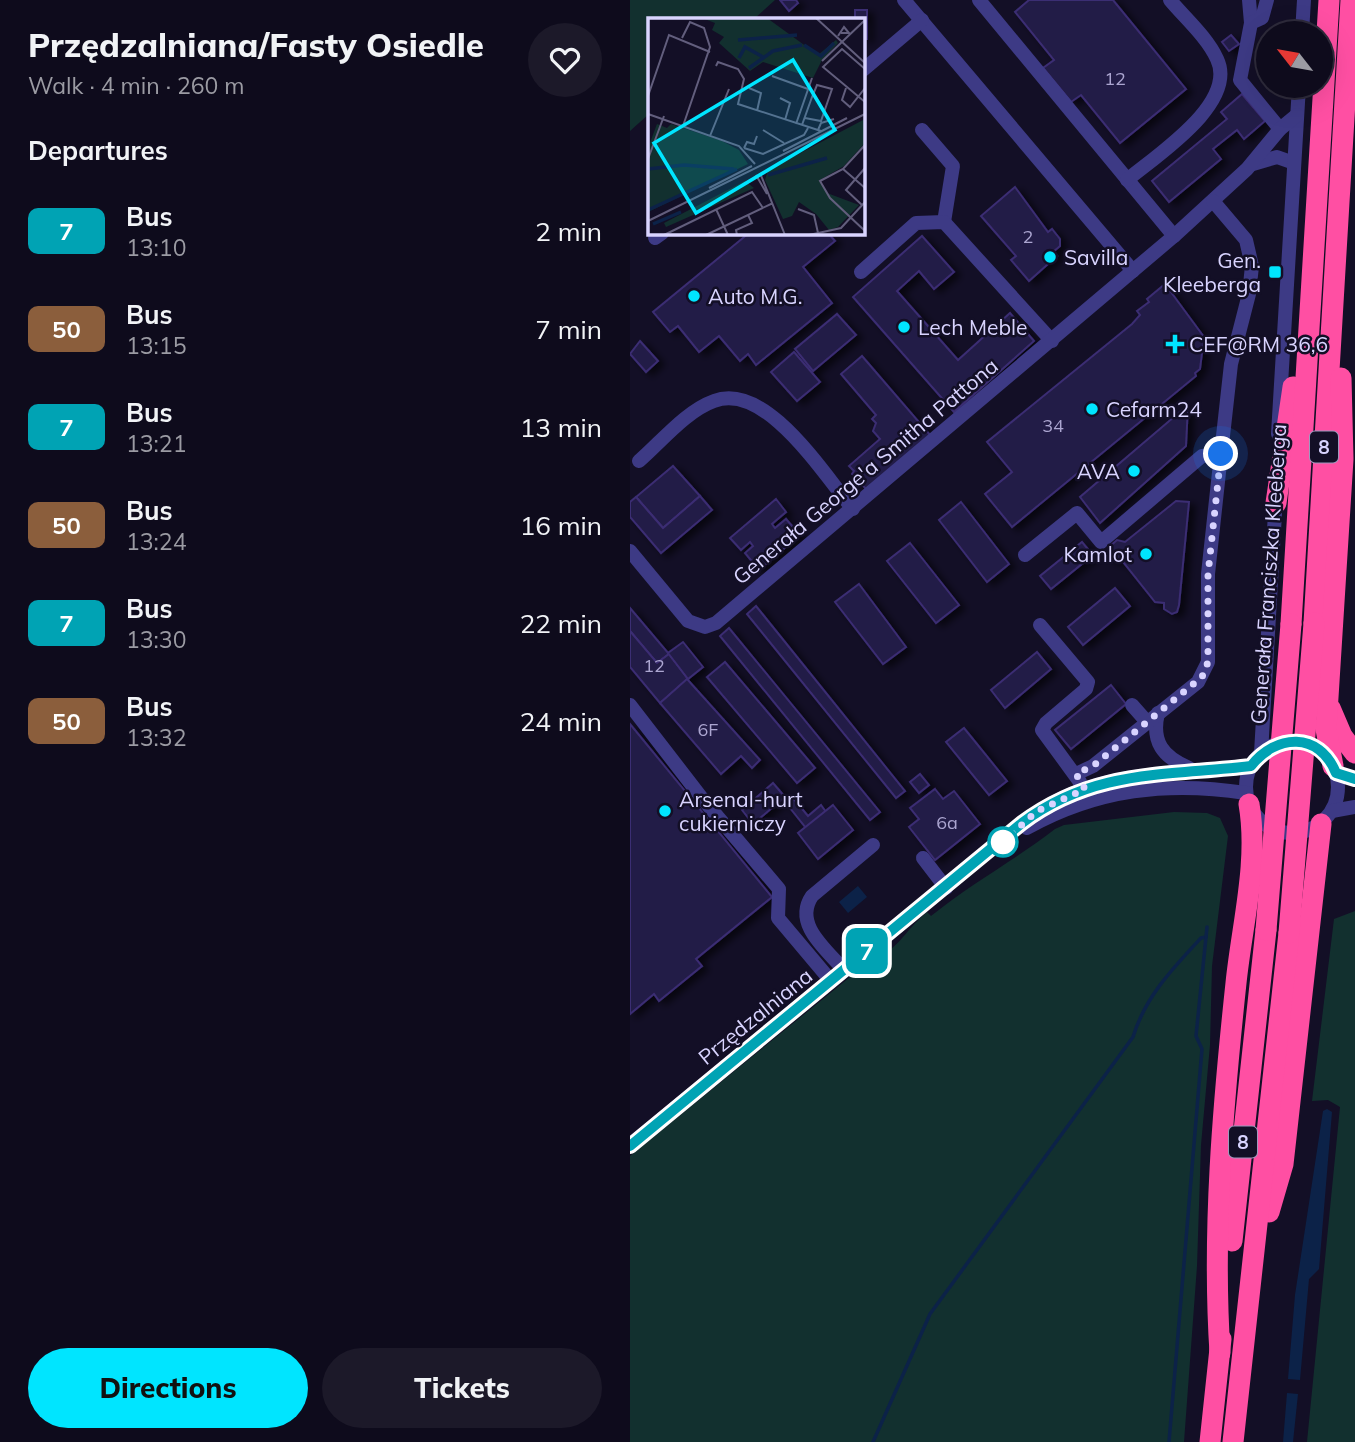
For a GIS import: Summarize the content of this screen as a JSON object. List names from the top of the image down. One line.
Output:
{"streets":{"highway":["8","Generała Franciszka Kleeberga"],"street":["Generała George'a Smitha Pattona","Przędzalniana"]},"places":{"other":["Savilla","Auto M.G.","Lech Meble","Cefarm24","AVA","Kamlot","Arsenal-hurt cukierniczy"],"transit":["Gen. Kleeberga"],"health":["CEF@RM 36,6"]},"lines":["bus line 7"],"house_numbers":["12","2","34","12","6F","6a"],"north":"top left","page":{"heading":[["Przędzalniana/Fasty Osiedle","Walk · 4 min · 260 m"],"Departures"],"on_map":"7","list":[{"mark":"7","name":"Bus","note":"13:10","value":"2 min"},{"mark":"50","name":"Bus","note":"13:15","value":"7 min"},{"mark":"7","name":"Bus","note":"13:21","value":"13 min"},{"mark":"50","name":"Bus","note":"13:24","value":"16 min"},{"mark":"7","name":"Bus","note":"13:30","value":"22 min"},{"mark":"50","name":"Bus","note":"13:32","value":"24 min"}],"buttons":["Directions","Tickets"]}}
